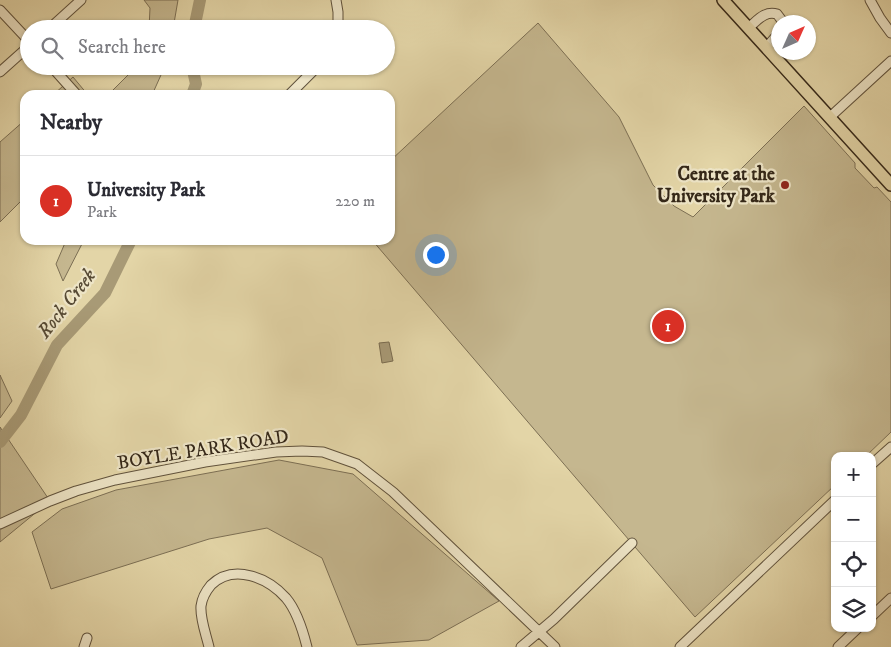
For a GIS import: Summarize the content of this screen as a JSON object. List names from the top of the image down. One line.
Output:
{"streets":{"street":["BOYLE PARK ROAD"]},"water":["Rock Creek"],"places":["Centre at the University Park"],"north":"top right","page":{"search":"Search here","heading":"Nearby","list":[{"mark":"1","name":"University Park","note":"Park","value":"220 m"}],"pins":"1","map_buttons":["+","−"]}}
